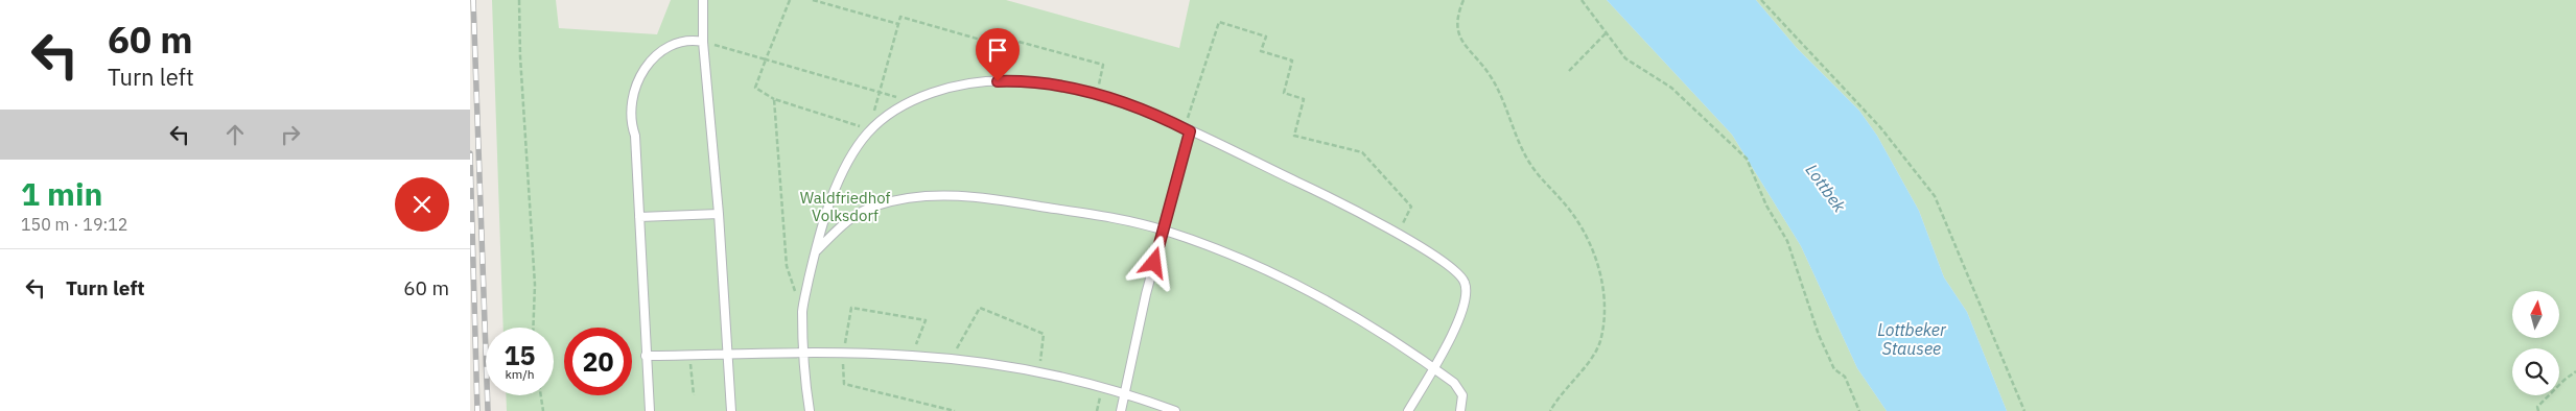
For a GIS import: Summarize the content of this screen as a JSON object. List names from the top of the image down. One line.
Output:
{"water":["Lottbek","Lottbeker Stausee"],"parks":["Waldfriedhof Volksdorf"],"north":"top","page":{"turn":["60 m","Turn left"],"heading":["1 min","150 m · 19:12"],"list":[{"name":"Turn left","value":"60 m"}],"speed":"15 km/h","limit":"20"}}
